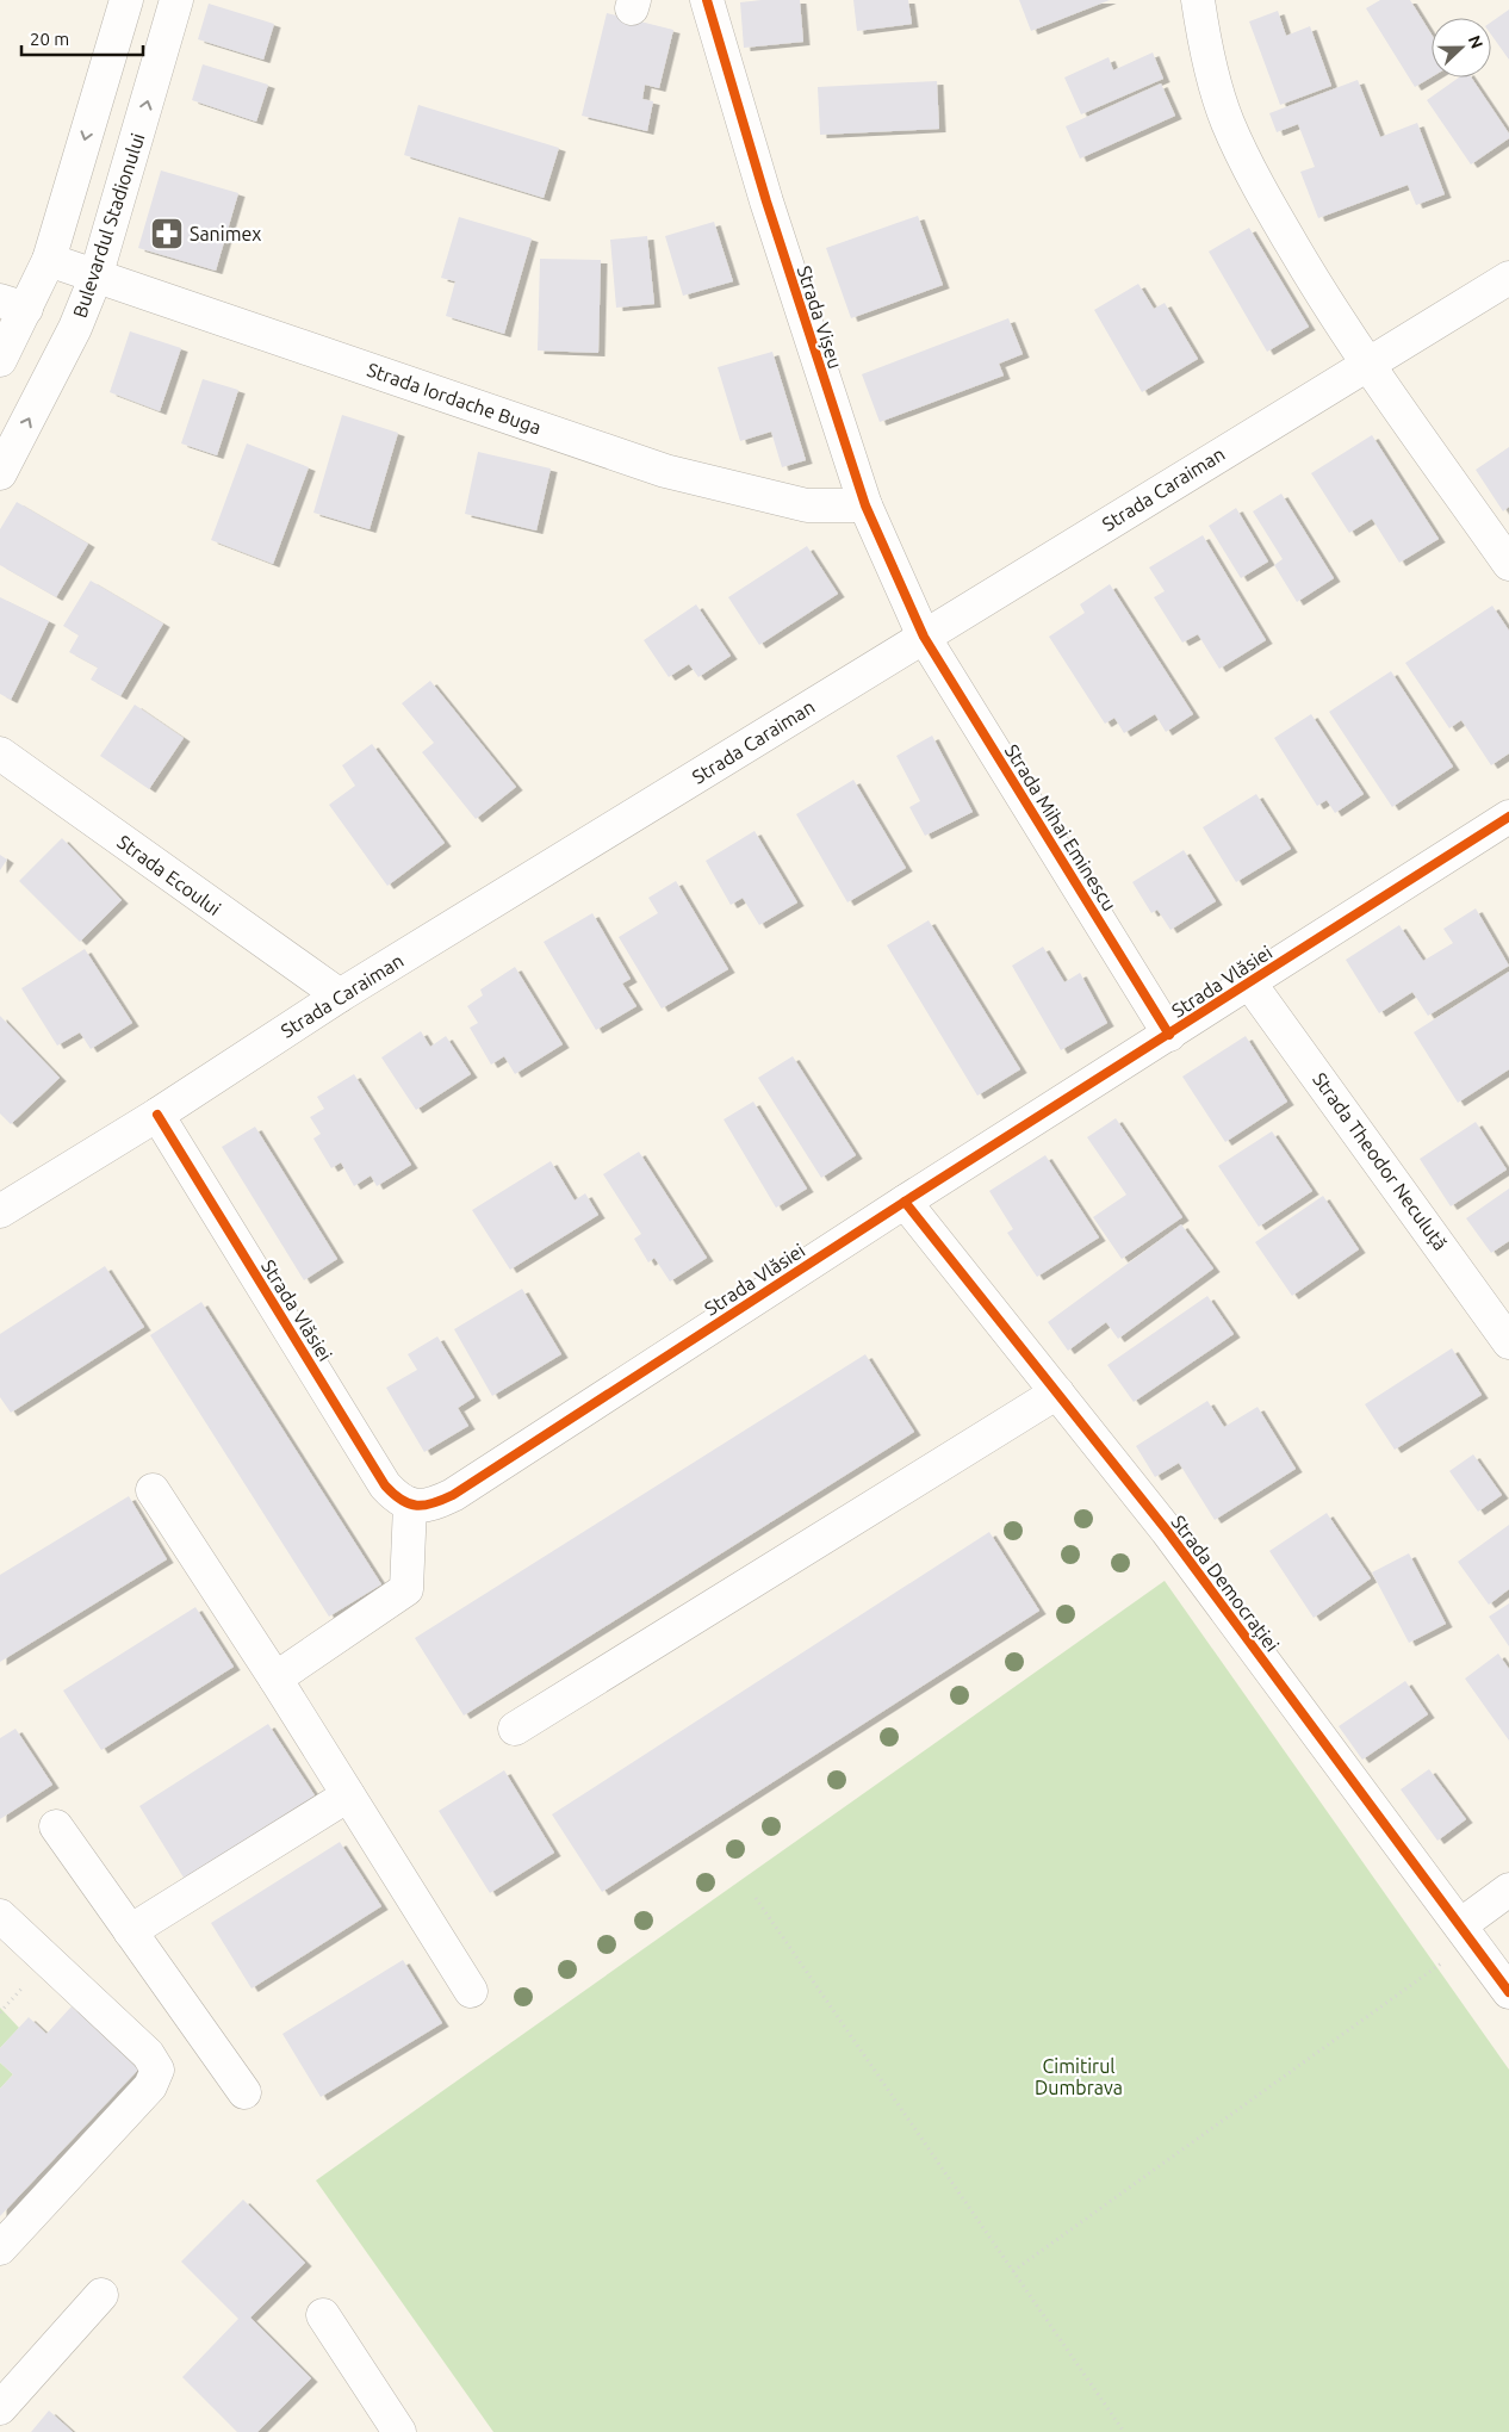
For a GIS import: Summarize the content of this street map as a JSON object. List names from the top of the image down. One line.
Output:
{"streets":{"street":["Bulevardul Stadionului","Strada Vișeu","Strada Iordache Buga","Strada Caraiman","Strada Mihai Eminescu","Strada Ecoului","Strada Vlăsiei","Strada Theodor Neculuță","Strada Democrației"]},"crossings":[["Bulevardul Stadionului","Strada Iordache Buga"],["Strada Vișeu","Strada Iordache Buga"],["Strada Vișeu","Strada Caraiman"],["Strada Vișeu","Strada Mihai Eminescu"],["Strada Caraiman","Strada Mihai Eminescu"],["Strada Caraiman","Strada Ecoului"],["Strada Caraiman","Strada Vlăsiei"],["Strada Mihai Eminescu","Strada Vlăsiei"],["Strada Vlăsiei","Strada Theodor Neculuță"],["Strada Vlăsiei","Strada Democrației"]],"parks":["Cimitirul Dumbrava"],"places":{"pharmacy":["Sanimex"]},"scale_bar":"20 m","north":"right"}
